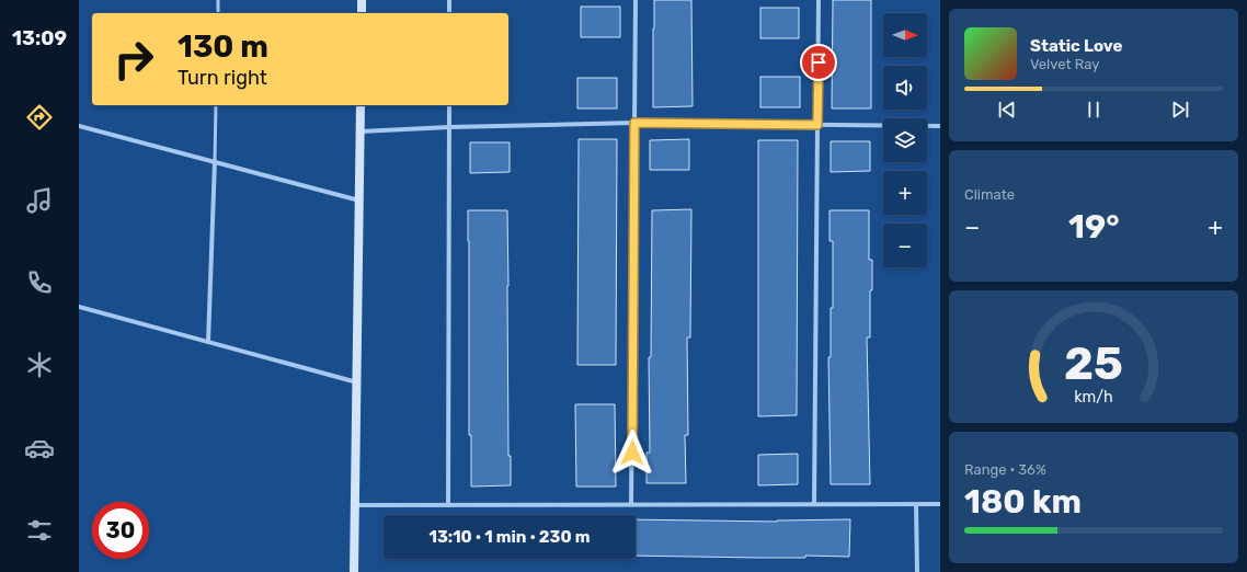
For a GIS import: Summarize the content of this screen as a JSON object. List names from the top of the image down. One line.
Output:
{"north":"right","page":{"tabs":"13:09","map_buttons":["+","−"],"turn":["130 m","Turn right"],"song":["Static Love","Velvet Ray"],"tile":["Climate",["Range · 36%","180 km"]],"heat":["−","19°","+"],"limit":"30","trip":"13:10 · 1 min · 230 m","gauge":["25","km/h"]}}
